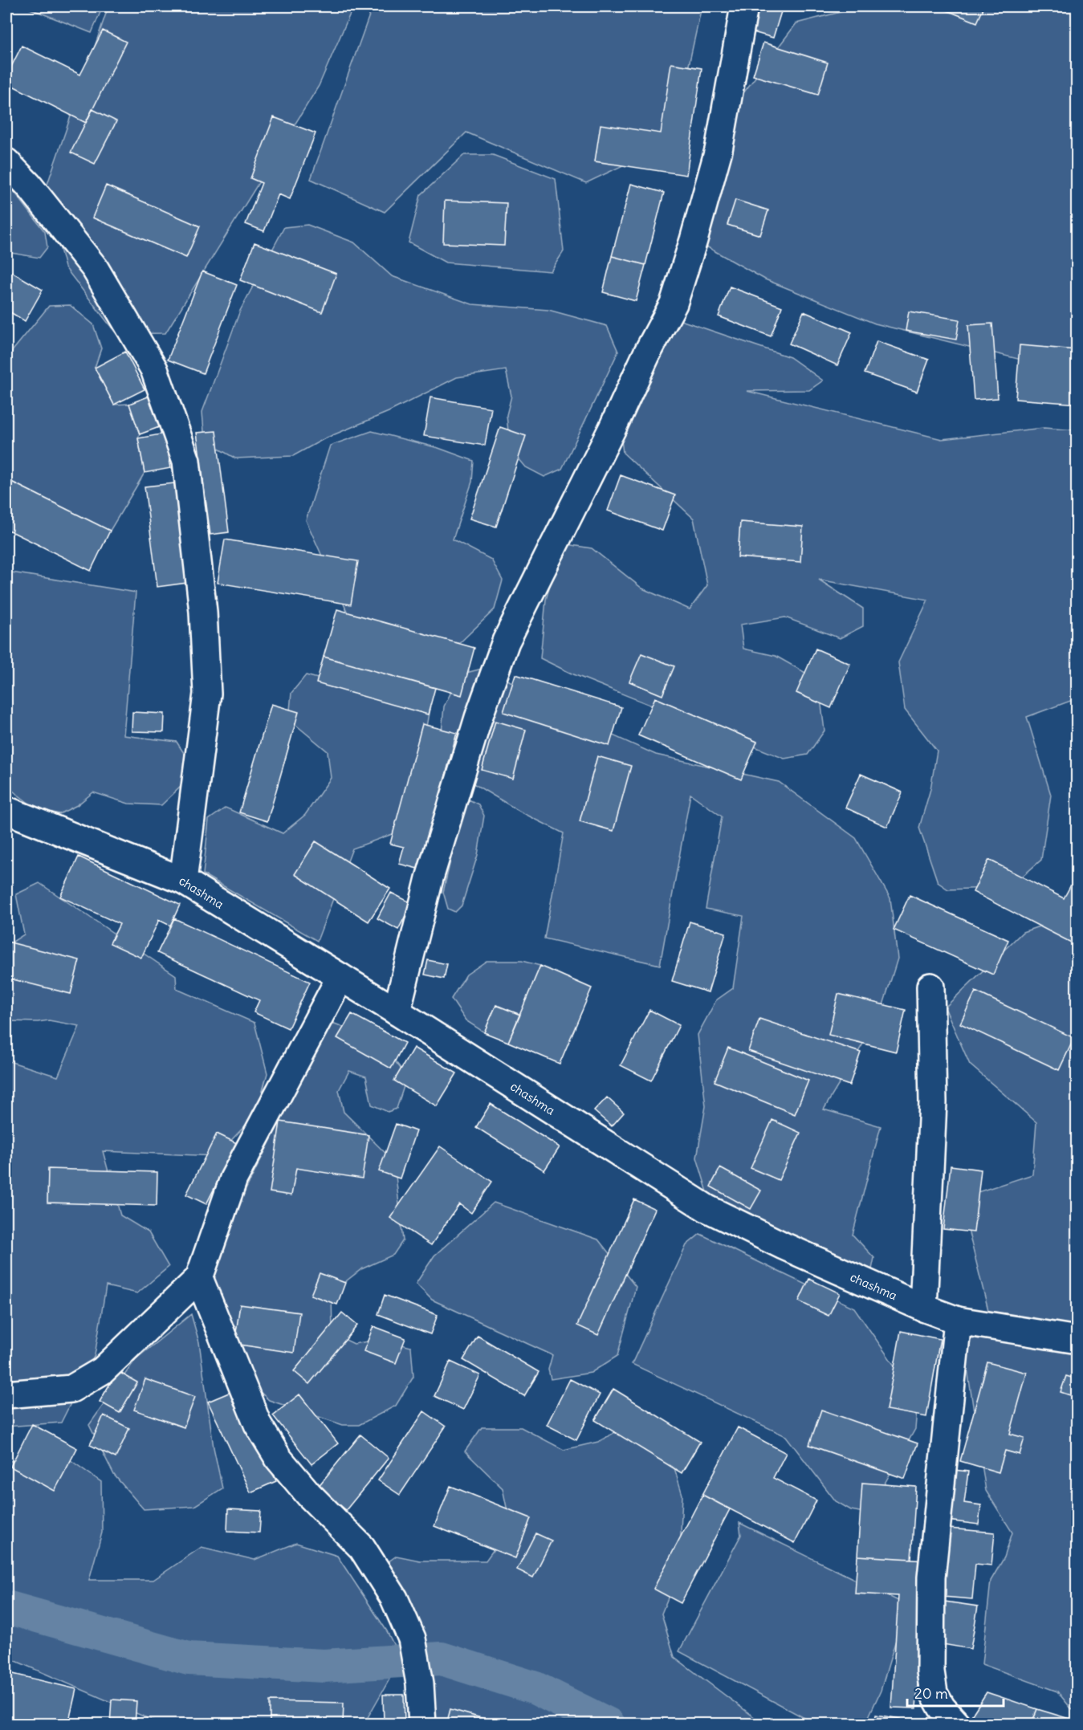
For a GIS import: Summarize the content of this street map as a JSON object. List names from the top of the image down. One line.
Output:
{"streets":{"street":["сhashma"]},"scale_bar":"20 m"}
